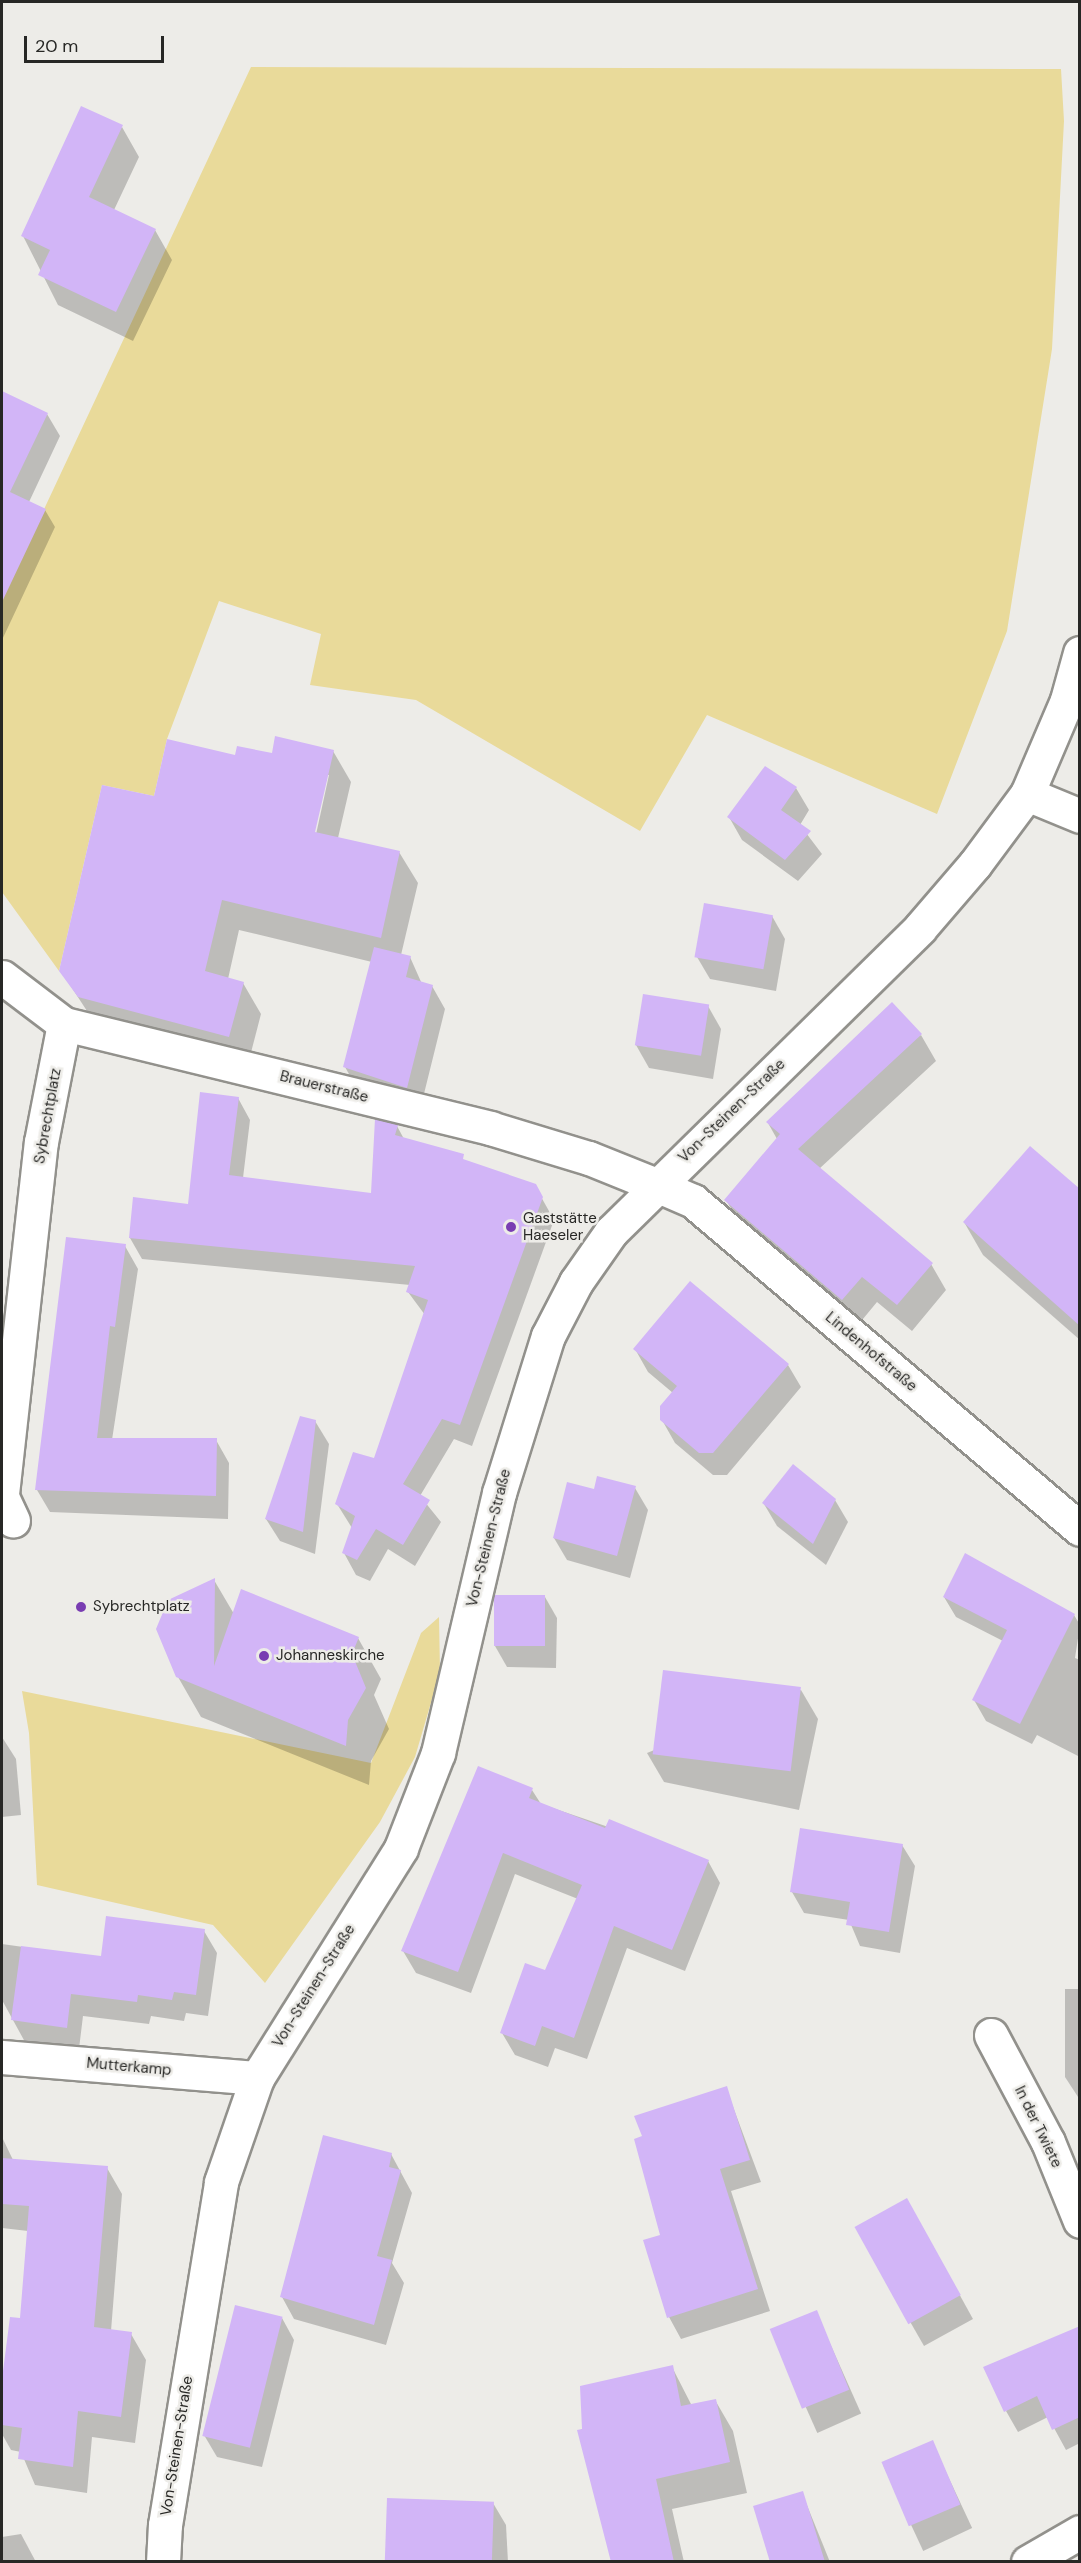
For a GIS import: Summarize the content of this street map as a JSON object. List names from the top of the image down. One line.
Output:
{"streets":{"main road":["Brauerstraße","Von-Steinen-Straße","Sybrechtplatz","Lindenhofstraße","Mutterkamp","In der Twiete"]},"crossings":[["Brauerstraße","Von-Steinen-Straße"],["Brauerstraße","Sybrechtplatz"],["Brauerstraße","Lindenhofstraße"],["Von-Steinen-Straße","Lindenhofstraße"],["Von-Steinen-Straße","Mutterkamp"]],"places":["Gaststätte Haeseler","Sybrechtplatz","Johanneskirche"],"scale_bar":"20 m"}
